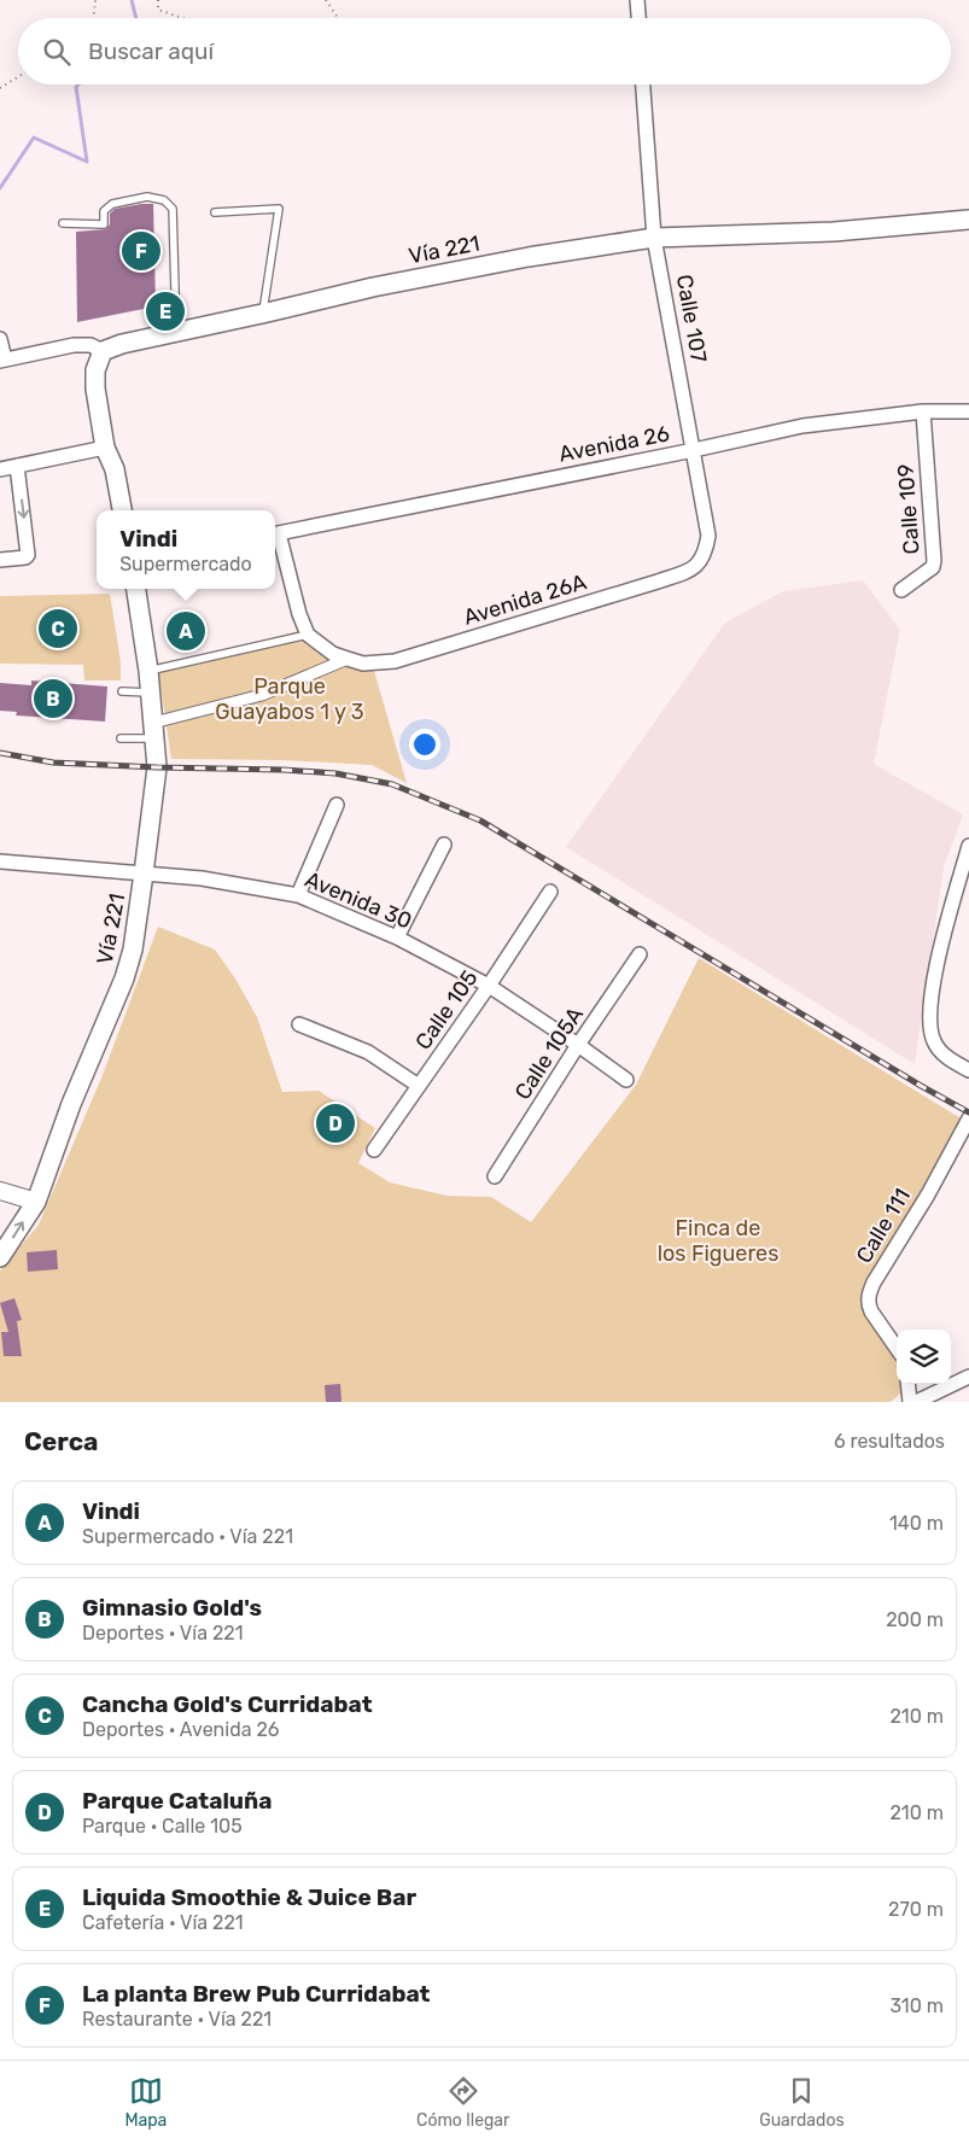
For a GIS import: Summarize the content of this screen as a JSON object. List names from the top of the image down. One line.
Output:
{"streets":{"main road":["Vía 221"],"street":["Calle 107","Avenida 26","Calle 109","Avenida 26A","Avenida 30","Calle 105","Calle 105A","Calle 111"]},"crossings":[["Vía 221","Calle 107"],["Vía 221","Avenida 30"],["Calle 107","Avenida 26"],["Calle 107","Avenida 26A"],["Avenida 26","Calle 109"],["Avenida 30","Calle 105"],["Avenida 30","Calle 105A"]],"parks":["Parque Guayabos 1 y 3","Finca de los Figueres"],"page":{"search":"Buscar aquí","pins":["F","E","C","A","B","D"],"popup":["Vindi","Supermercado"],"heading":["Cerca","6 resultados"],"list":[{"mark":"A","name":"Vindi","note":"Supermercado · Vía 221","value":"140 m"},{"mark":"B","name":"Gimnasio Gold's","note":"Deportes · Vía 221","value":"200 m"},{"mark":"C","name":"Cancha Gold's Curridabat","note":"Deportes · Avenida 26","value":"210 m"},{"mark":"D","name":"Parque Cataluña","note":"Parque · Calle 105","value":"210 m"},{"mark":"E","name":"Liquida Smoothie & Juice Bar","note":"Cafetería · Vía 221","value":"270 m"},{"mark":"F","name":"La planta Brew Pub Curridabat","note":"Restaurante · Vía 221","value":"310 m"}],"nav":["Mapa","Cómo llegar","Guardados"]}}
